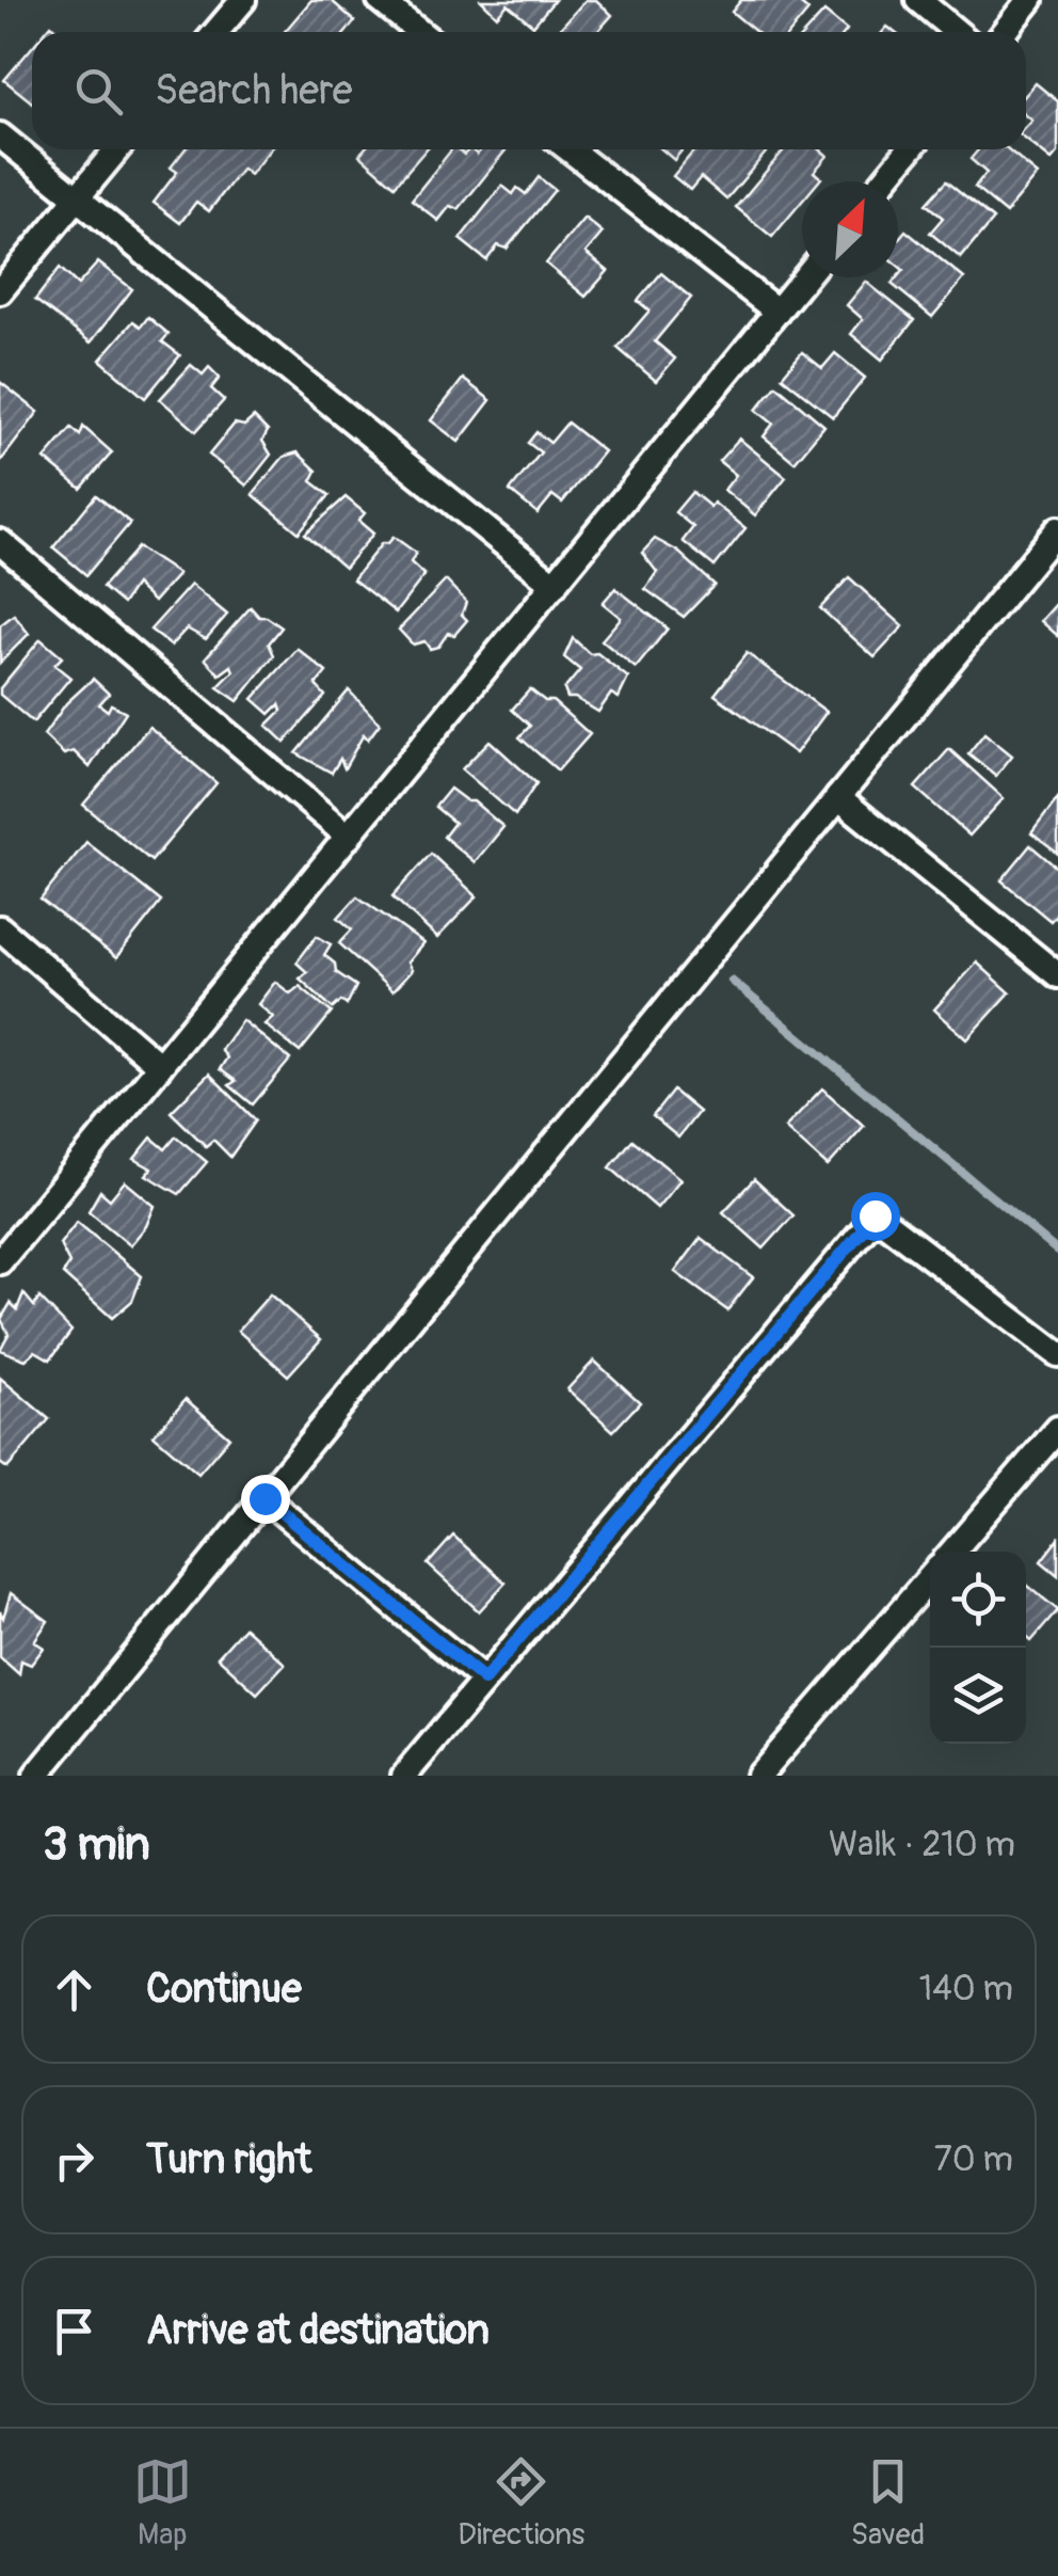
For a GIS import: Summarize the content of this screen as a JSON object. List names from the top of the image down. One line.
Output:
{"north":"top right","page":{"search":"Search here","heading":["3 min","Walk · 210 m"],"list":[["Continue","140 m"],["Turn right","70 m"],"Arrive at destination"],"nav":["Map","Directions","Saved"]}}
